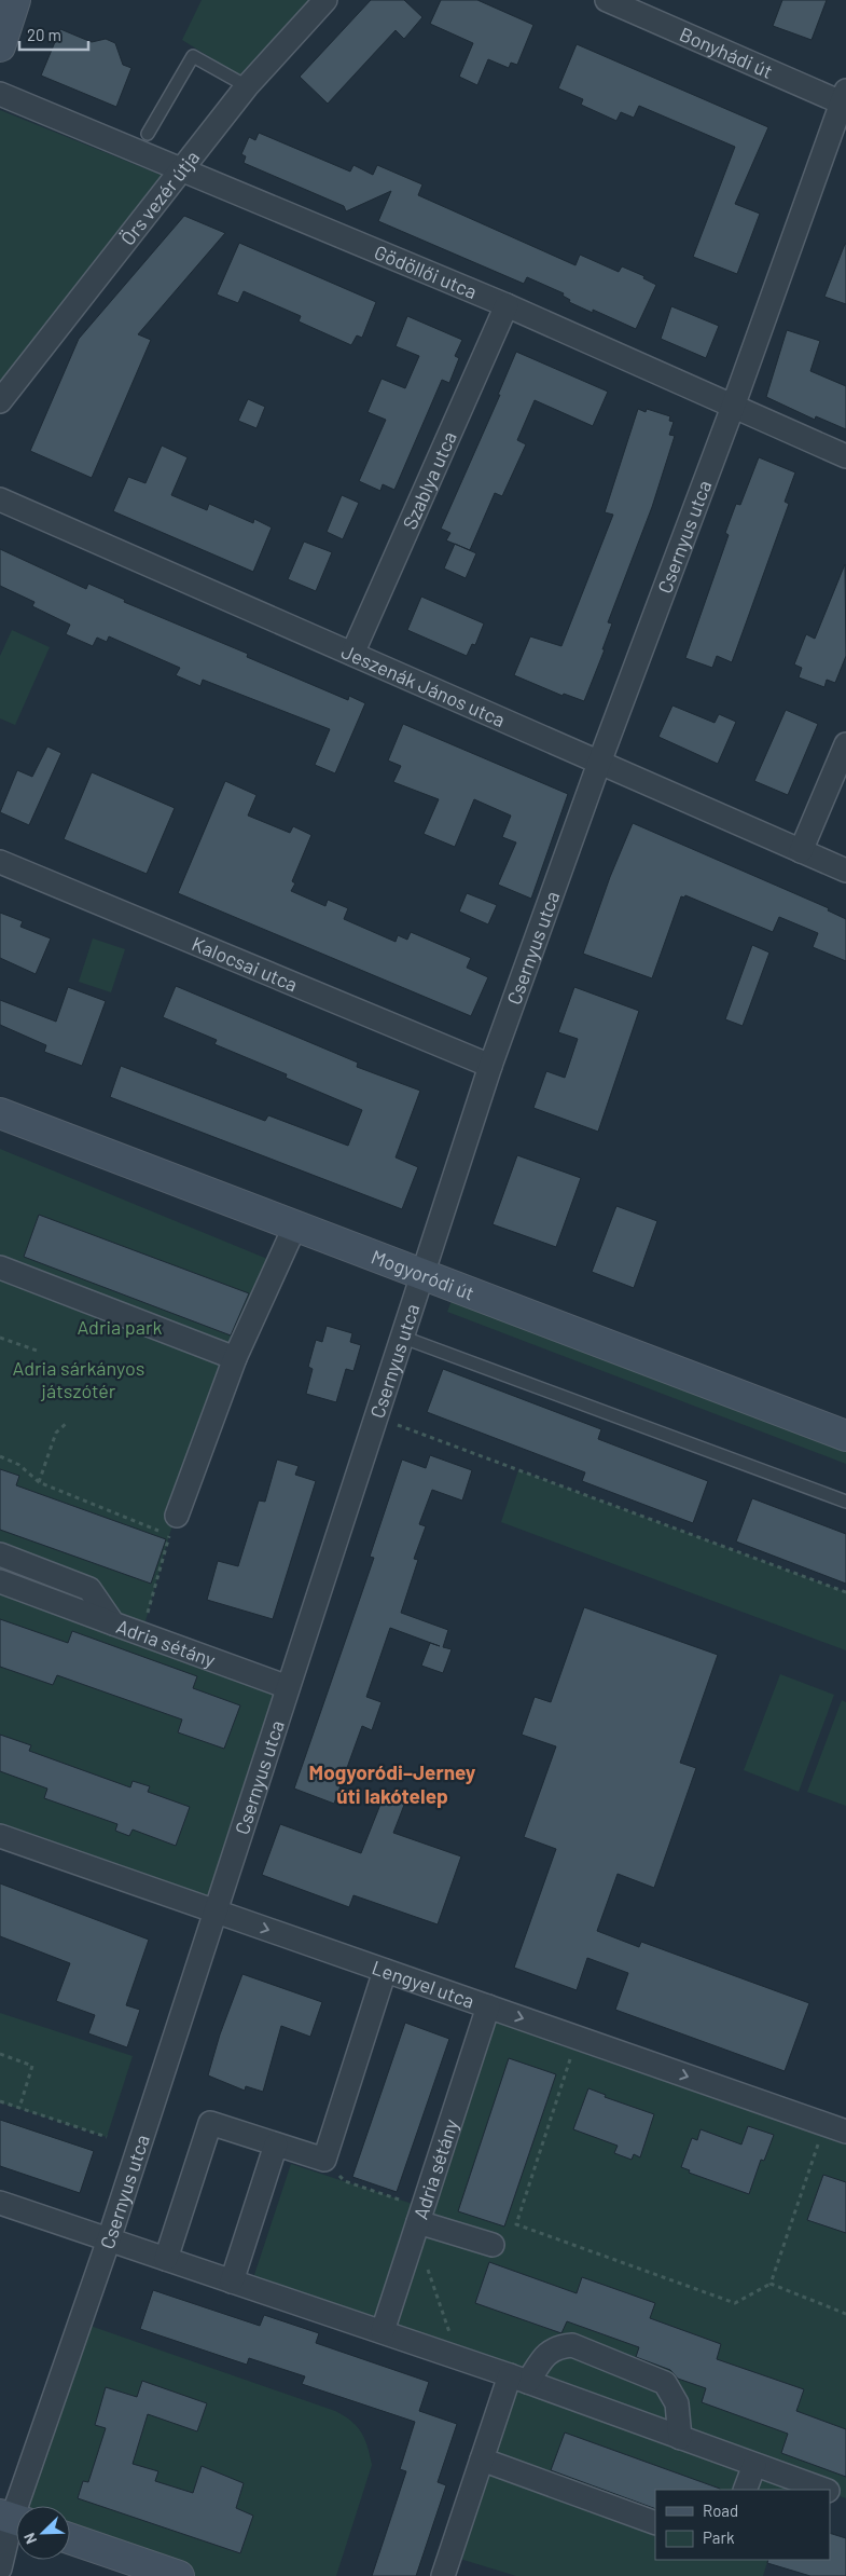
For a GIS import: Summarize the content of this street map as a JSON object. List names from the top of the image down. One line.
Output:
{"streets":{"street":["Bonyhádi út","Örs vezér útja","Gödöllői utca","Szablya utca","Csernyus utca","Jeszenák János utca","Kalocsai utca","Mogyoródi út","Adria sétány","Lengyel utca"]},"crossings":[["Bonyhádi út","Csernyus utca"],["Örs vezér útja","Gödöllői utca"],["Gödöllői utca","Szablya utca"],["Gödöllői utca","Csernyus utca"],["Szablya utca","Jeszenák János utca"],["Csernyus utca","Jeszenák János utca"],["Csernyus utca","Kalocsai utca"],["Csernyus utca","Mogyoródi út"],["Csernyus utca","Adria sétány"],["Csernyus utca","Lengyel utca"],["Adria sétány","Lengyel utca"]],"one_way":["Lengyel utca"],"districts":["Mogyoródi–Jerney úti lakótelep"],"parks":["Adria park","Adria sárkányos játszótér"],"legend":["Road","Park"],"scale_bar":"20 m","north":"bottom left"}
